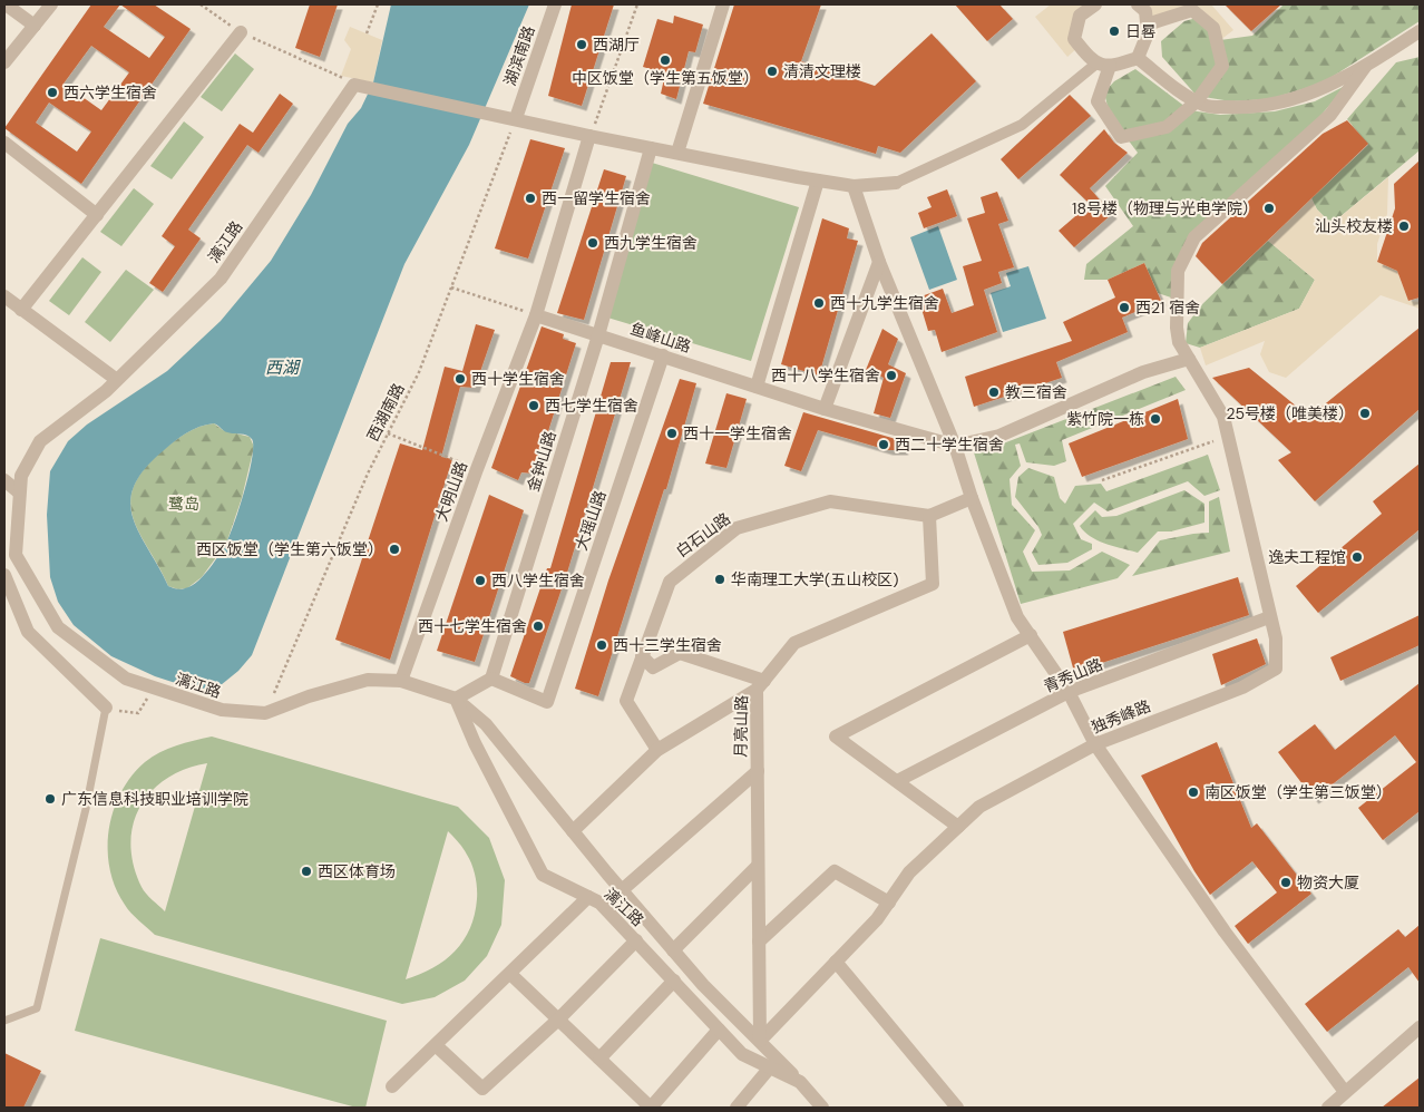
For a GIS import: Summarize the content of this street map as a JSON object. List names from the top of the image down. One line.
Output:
{"streets":{"street":["湖滨南路","漓江路","鱼峰山路","金钟山路","大明山路","大瑶山路","白石山路","青秀山路","独秀峰路","月亮山路"],"path":["西湖南路"]},"crossings":[["湖滨南路","西湖南路"],["漓江路","西湖南路"],["漓江路","大明山路"],["鱼峰山路","金钟山路"],["鱼峰山路","大明山路"],["鱼峰山路","大瑶山路"],["金钟山路","大瑶山路"],["白石山路","月亮山路"],["青秀山路","独秀峰路"],["独秀峰路","月亮山路"]],"water":["西湖"],"parks":["鹭岛"],"places":["日晷","西湖厅","中区饭堂（学生第五饭堂）","清清文理楼","西六学生宿舍","西一留学生宿舍","18号楼（物理与光电学院）","汕头校友楼","西九学生宿舍","西十九学生宿舍","西21 宿舍","西十八学生宿舍","西十学生宿舍","教三宿舍","西七学生宿舍","25号楼（唯美楼）","紫竹院一栋","西十一学生宿舍","西二十学生宿舍","西区饭堂（学生第六饭堂）","逸夫工程馆","华南理工大学(五山校区)","西八学生宿舍","西十七学生宿舍","西十三学生宿舍","南区饭堂（学生第三饭堂）","广东信息科技职业培训学院","西区体育场","物资大厦"]}
